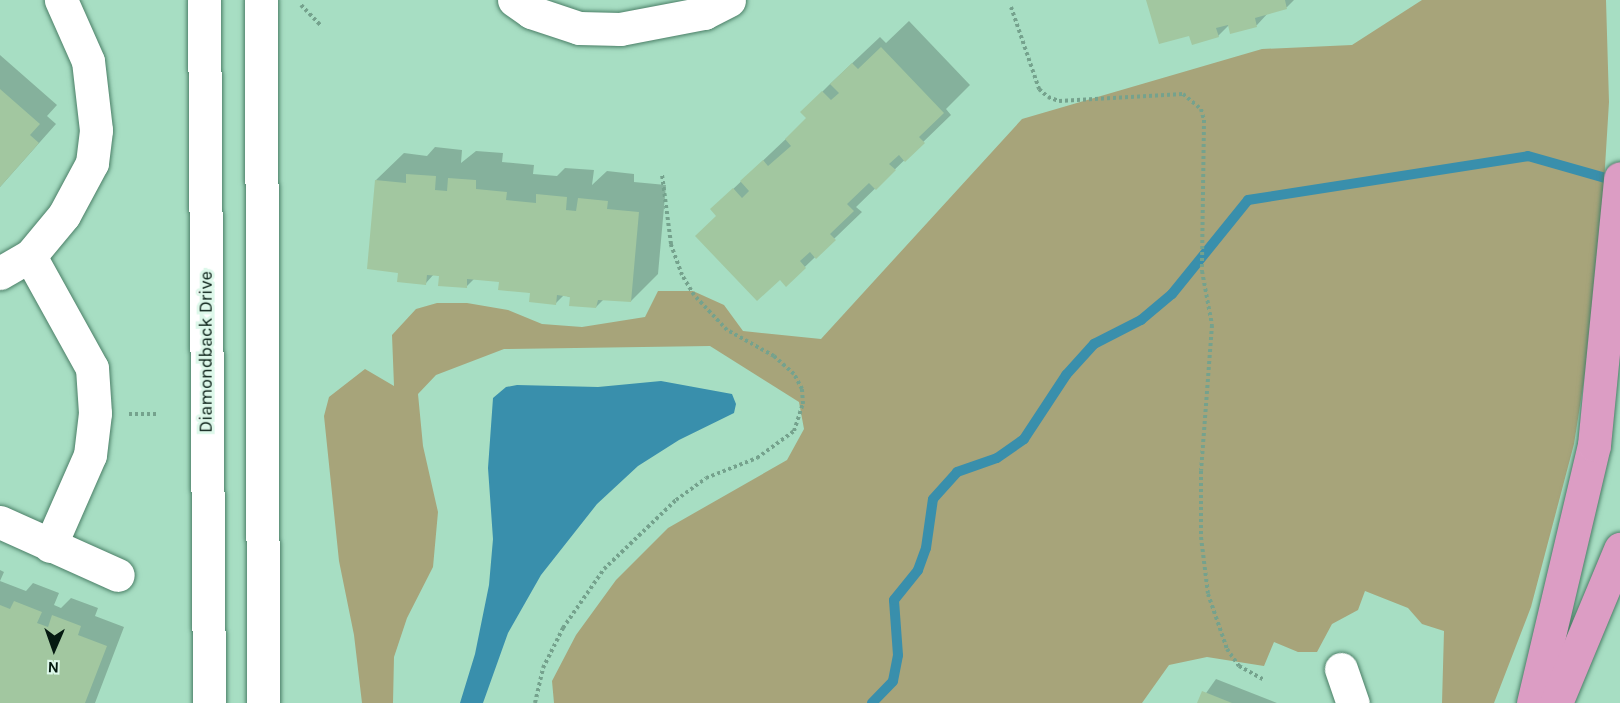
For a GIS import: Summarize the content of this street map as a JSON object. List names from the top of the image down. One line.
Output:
{"streets":{"street":["Diamondback Drive"]},"north":"bottom"}
